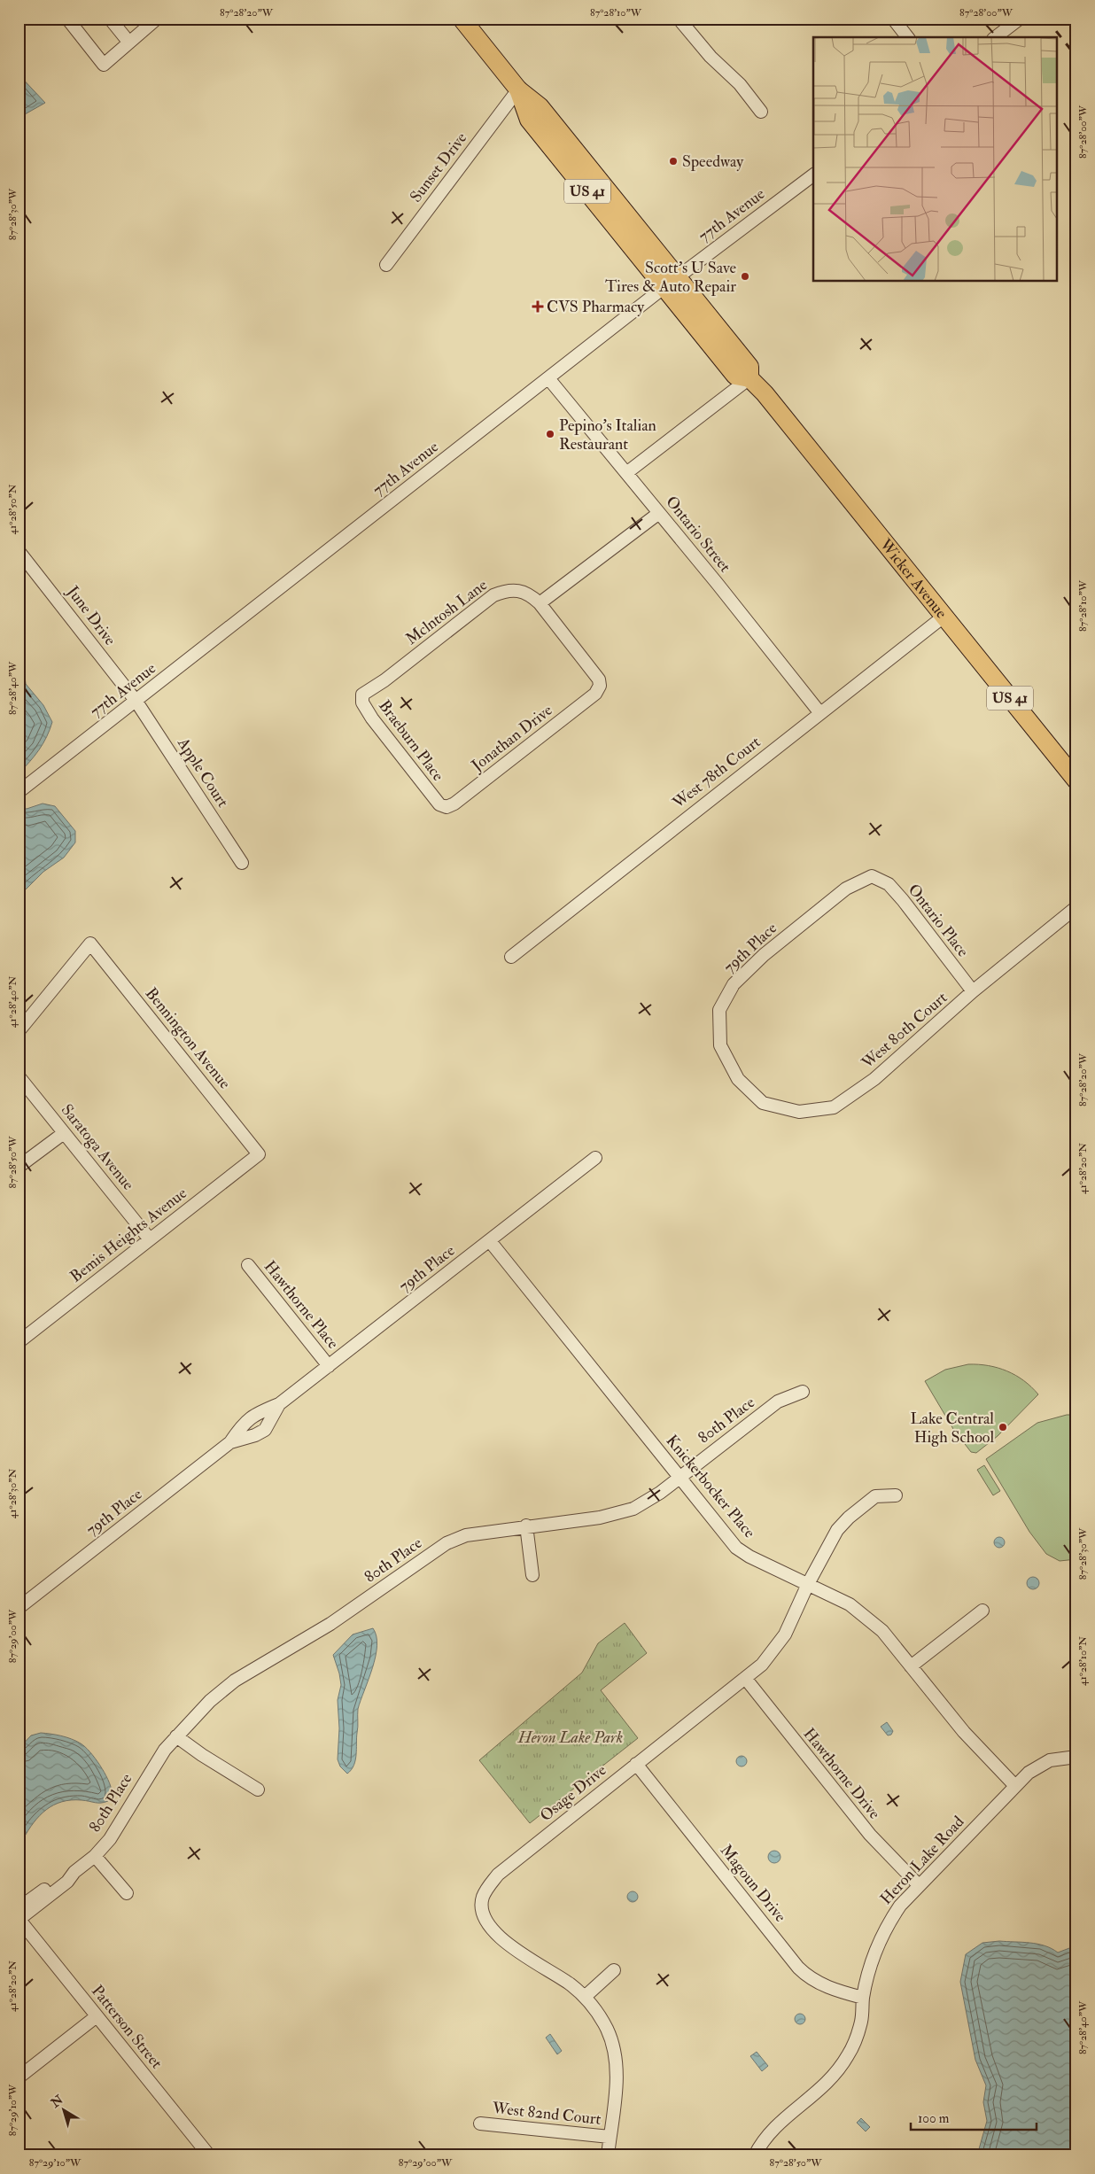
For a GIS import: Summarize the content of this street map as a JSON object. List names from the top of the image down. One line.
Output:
{"streets":{"highway":["US 41","Wicker Avenue"],"street":["Sunset Drive","77th Avenue","Ontario Street","Mclntosh Lane","June Drive","Jonathan Drive","Braeburn Place","Apple Court","West 78th Court","Ontario Place","79th Place","West 80th Court","Bennington Avenue","Saratoga Avenue","Bemis Heights Avenue","Hawthorne Place","80th Place","Knickerbocker Place","Hawthorne Drive","Osage Drive","Heron Lake Road","Magoun Drive","Patterson Street","West 82nd Court"]},"crossings":[["Sunset Drive","Wicker Avenue"],["77th Avenue","Ontario Street"],["77th Avenue","Wicker Avenue"],["77th Avenue","June Drive"],["77th Avenue","Apple Court"],["Ontario Street","West 78th Court"],["Wicker Avenue","West 78th Court"],["Mclntosh Lane","Jonathan Drive"],["Mclntosh Lane","Braeburn Place"],["June Drive","Apple Court"],["Jonathan Drive","Braeburn Place"],["Ontario Place","79th Place"],["Ontario Place","West 80th Court"],["79th Place","West 80th Court"],["79th Place","Hawthorne Place"],["79th Place","Knickerbocker Place"],["Bennington Avenue","Bemis Heights Avenue"],["Saratoga Avenue","Bemis Heights Avenue"],["80th Place","Knickerbocker Place"],["80th Place","Patterson Street"],["Knickerbocker Place","Osage Drive"],["Knickerbocker Place","Heron Lake Road"],["Hawthorne Drive","Osage Drive"],["Hawthorne Drive","Heron Lake Road"],["Osage Drive","Magoun Drive"],["Osage Drive","West 82nd Court"],["Heron Lake Road","Magoun Drive"]],"parks":["Heron Lake Park"],"places":{"other":["Speedway","Scott's U Save Tires & Auto Repair","Pepino's Italian Restaurant","Lake Central High School"],"health":["CVS Pharmacy"]},"scale_bar":"100 m","north":"top left","coordinates":["87°28'20\"W","87°28'10\"W","87°28'00\"W","87°28'30\"W","41°28'50\"N","87°28'40\"W","41°28'40\"N","87°28'50\"W","41°28'20\"N","41°28'30\"N","87°29'00\"W","41°28'10\"N","87°29'10\"W"]}
